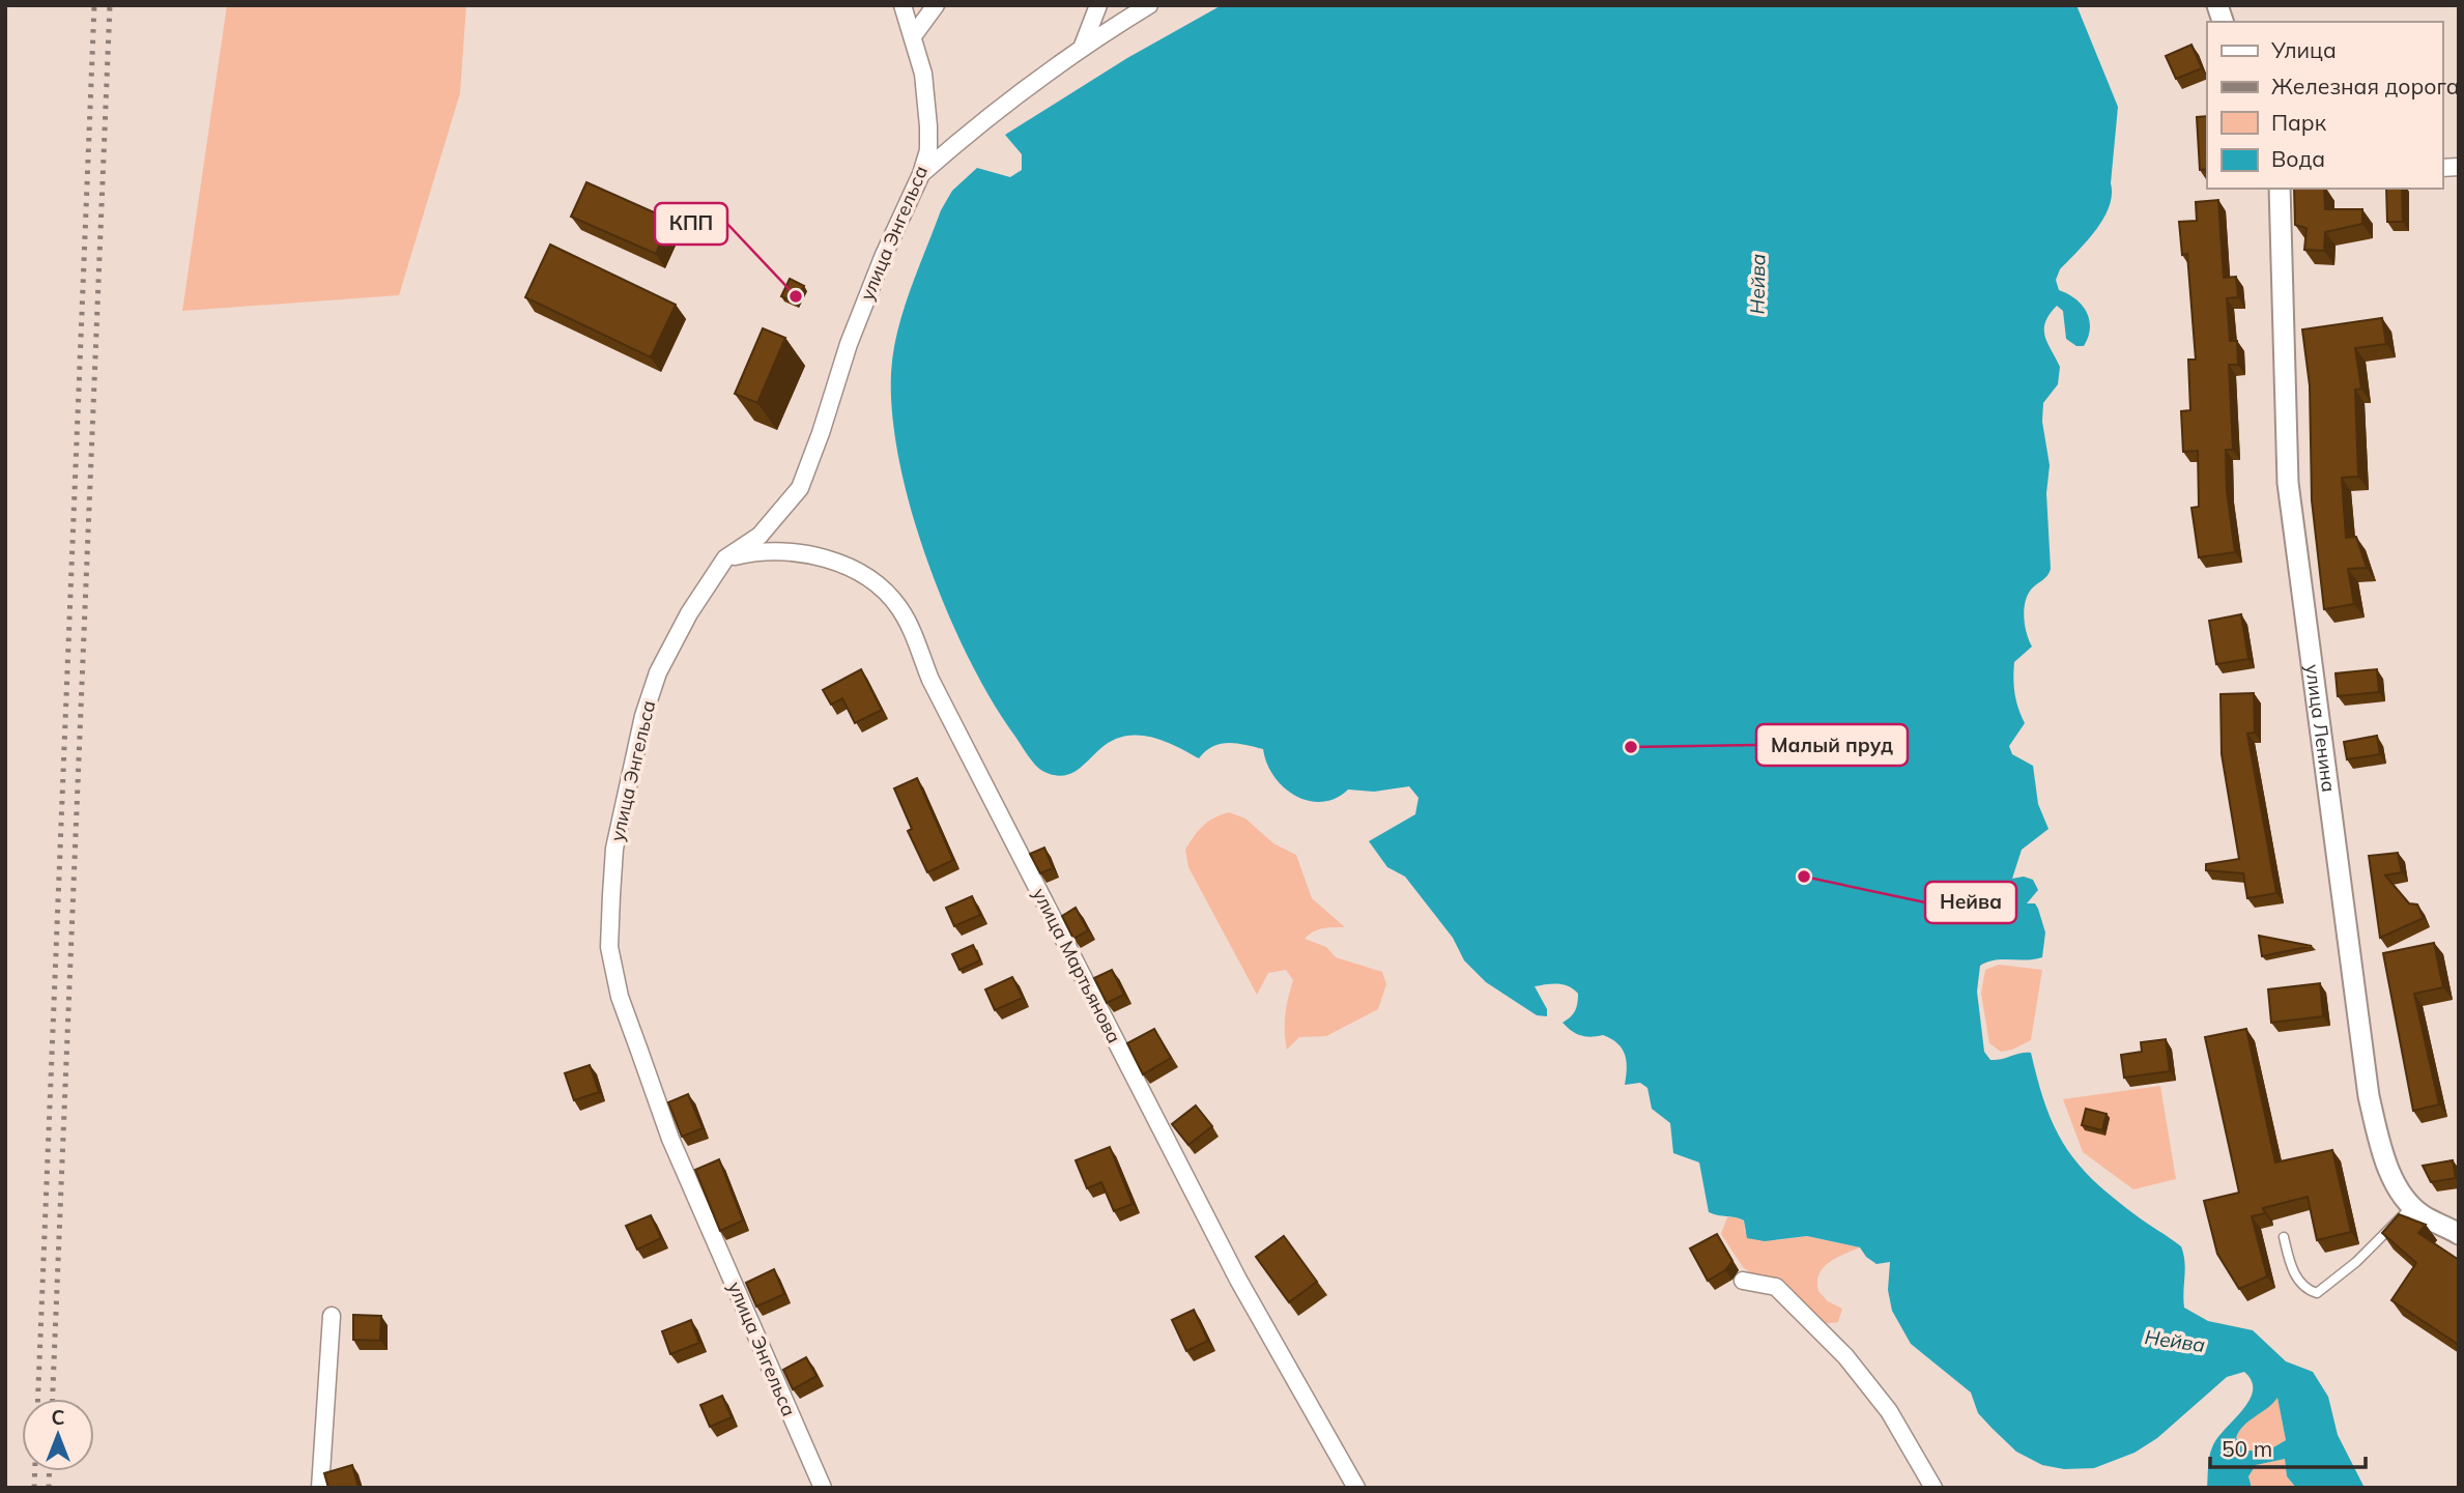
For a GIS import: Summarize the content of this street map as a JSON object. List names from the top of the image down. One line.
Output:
{"streets":{"street":["улица Энгельса","улица Ленина","улица Мартьянова"]},"crossings":[["улица Энгельса","улица Мартьянова"]],"water":["Нейва"],"places":["КПП","Малый пруд","Нейва"],"legend":["Улица","Железная дорога","Парк","Вода"],"scale_bar":"50 m","north":"top"}
